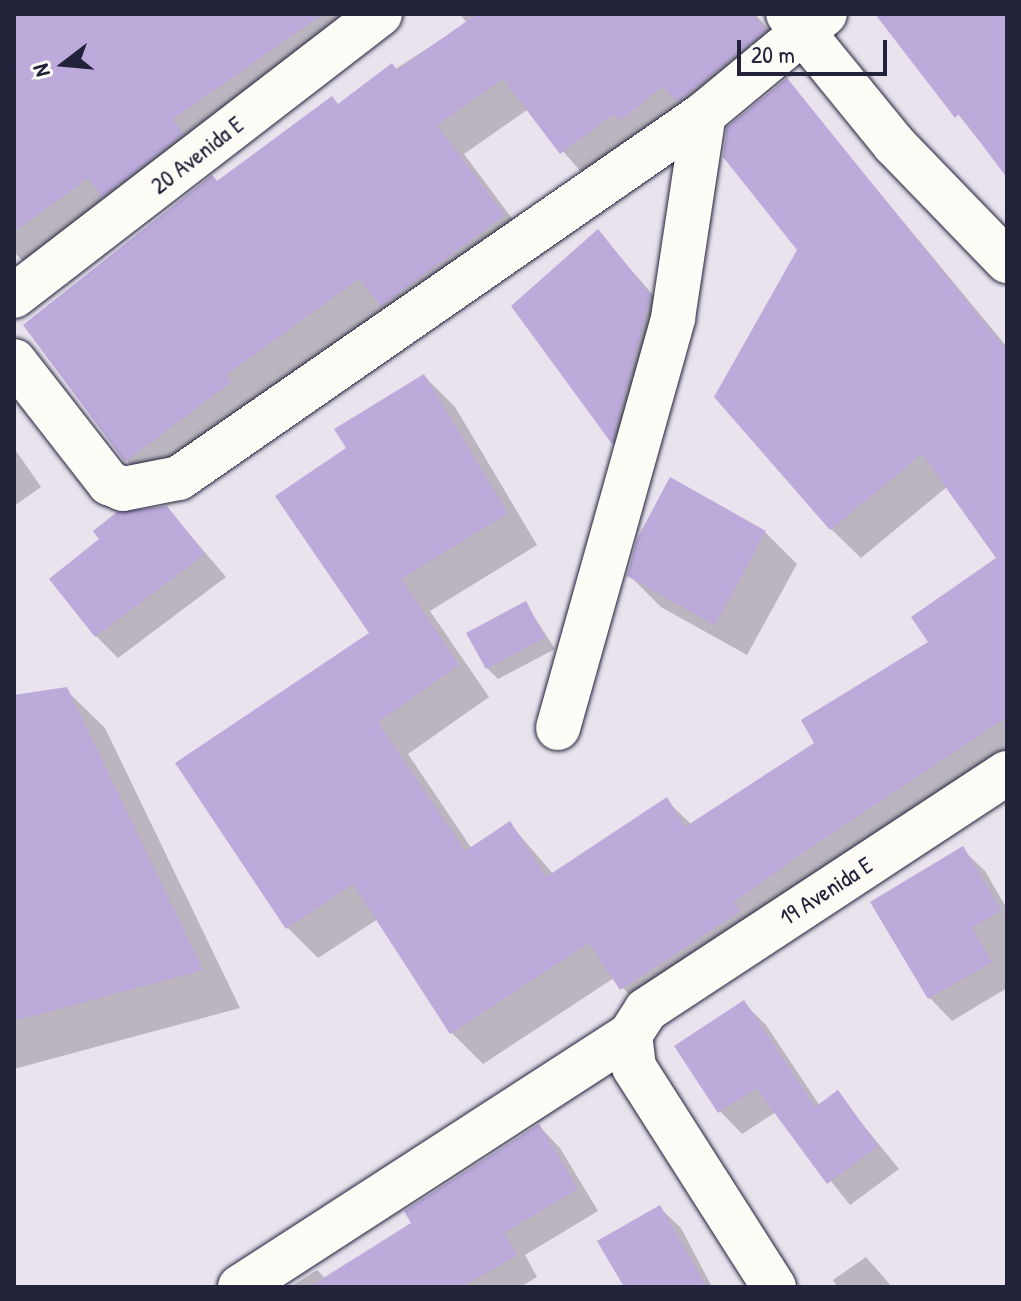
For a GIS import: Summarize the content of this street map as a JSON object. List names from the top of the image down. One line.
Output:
{"streets":{"street":["20 Avenida E","19 Avenida E"]},"scale_bar":"20 m","north":"left"}
